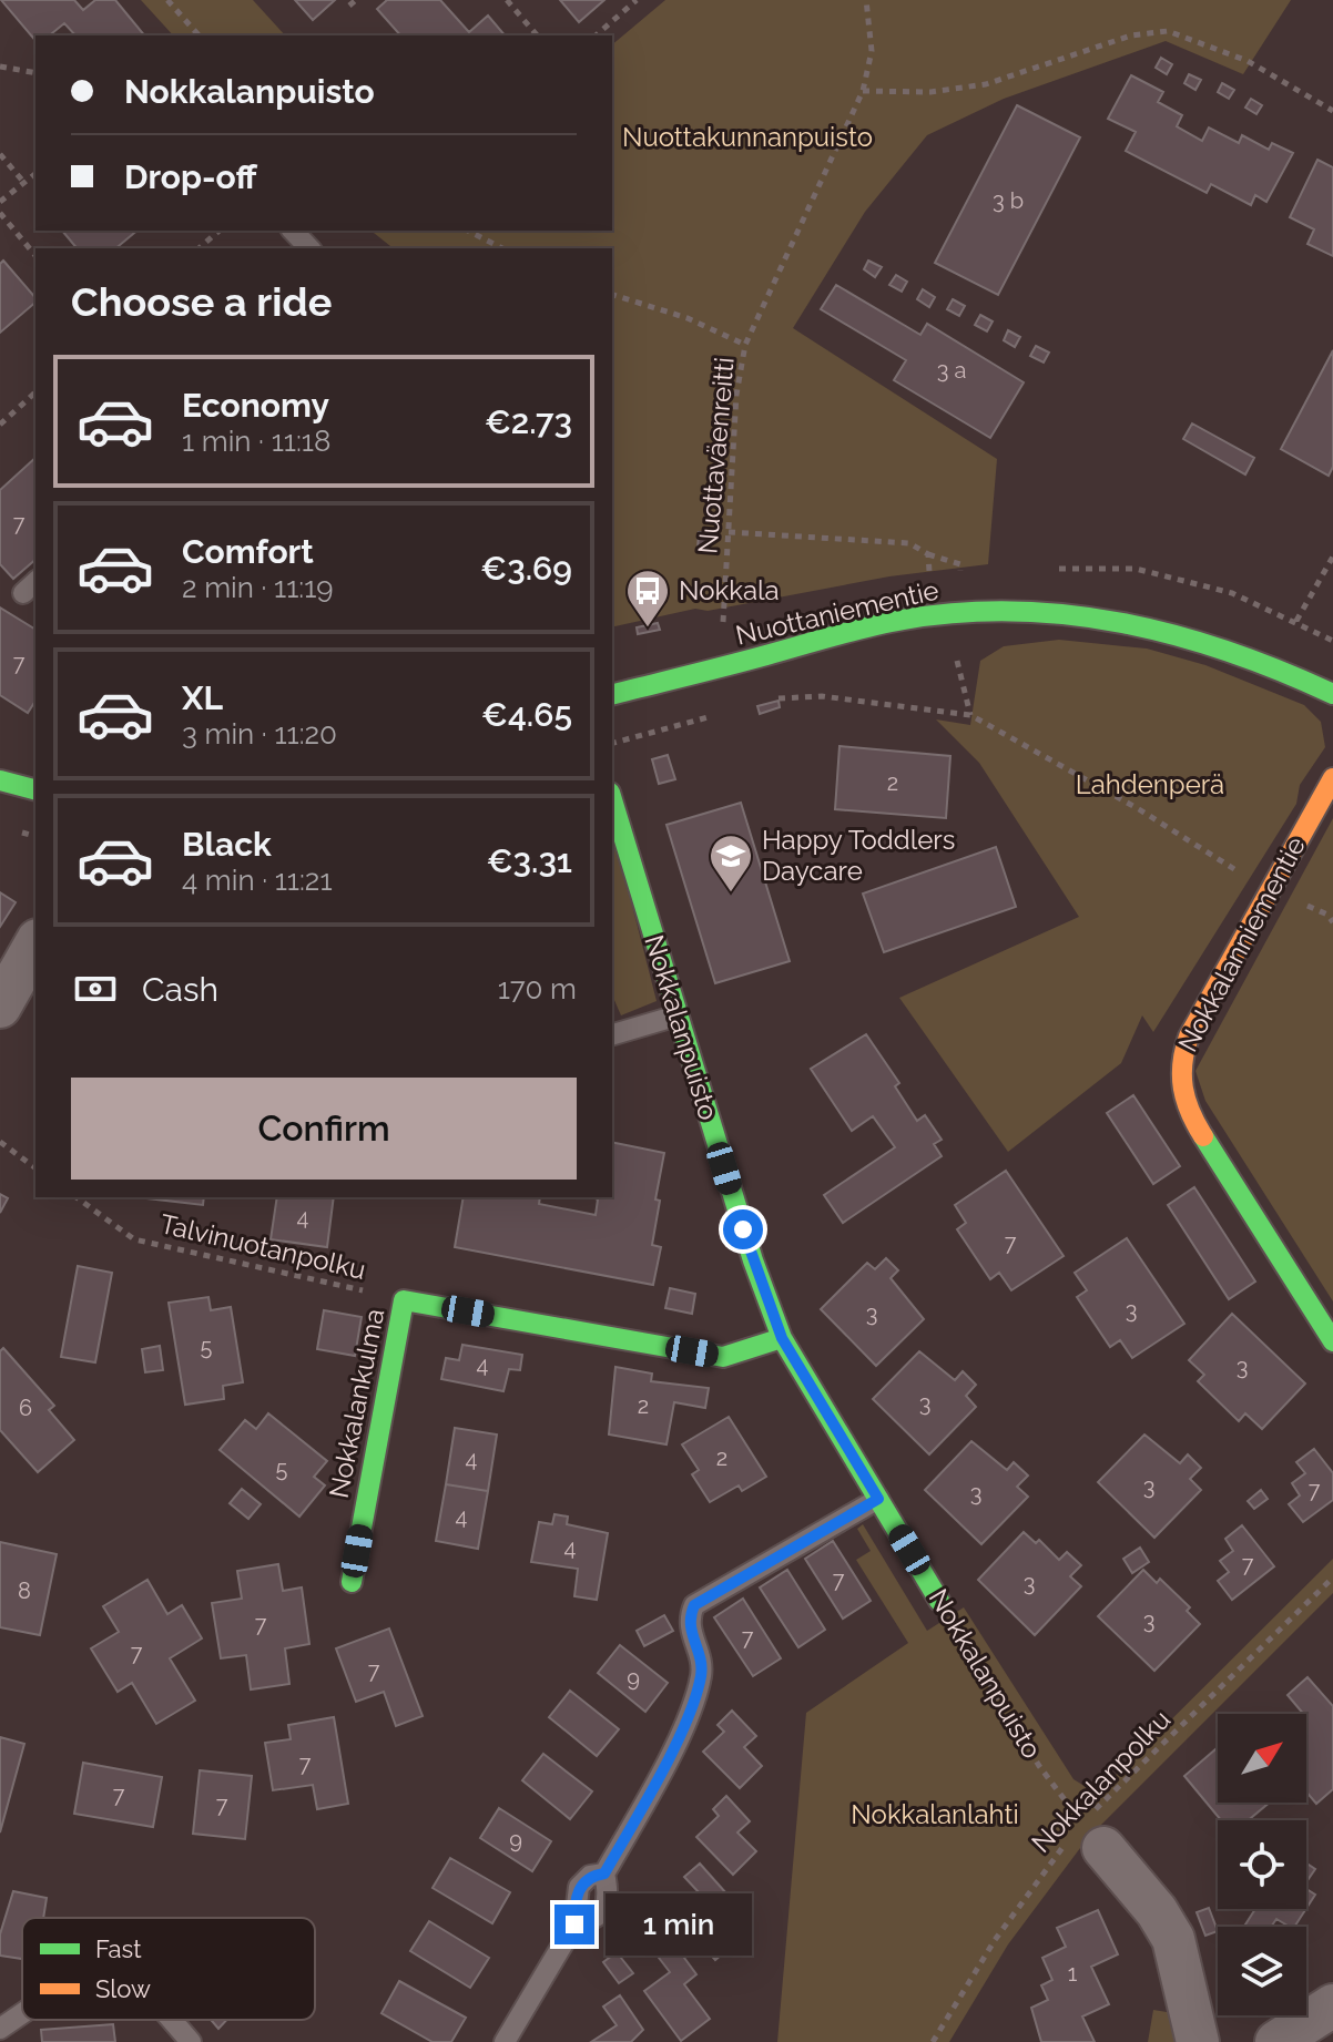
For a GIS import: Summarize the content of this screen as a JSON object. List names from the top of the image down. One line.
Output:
{"streets":{"street":["Nuottaniementie","Nokkalanniementie","Nokkalanpuisto","Nokkalankulma"],"path":["Nuottaväenreitti","Talvinuotanpolku","Nokkalanpolku"]},"crossings":[["Nokkalanpuisto","Nokkalankulma"],["Nokkalanpuisto","Nokkalanpolku"],["Talvinuotanpolku","Nokkalankulma"]],"parks":["Nuottakunnanpuisto","Lahdenperä","Nokkalanlahti"],"places":{"bus stop":["Nokkala"],"school or university":["Happy Toddlers Daycare"]},"house_numbers":["3 b","3 a","7","7","2","4","7","3","3","5","4","3","3","2","6","2","4","5","3","7","3","4","4","7","7","3","8","3","7","7","7","7","9","7","7","7","9","1"],"legend":["Fast","Slow"],"north":"top right","page":{"banner":["Nokkalanpuisto","Drop-off"],"heading":"Choose a ride","list":[{"name":"Economy","note":"1 min · 11:18","value":"€2.73"},{"name":"Comfort","note":"2 min · 11:19","value":"€3.69"},{"name":"XL","note":"3 min · 11:20","value":"€4.65"},{"name":"Black","note":"4 min · 11:21","value":"€3.31"}],"pay":["Cash","170 m"],"buttons":"Confirm","bubble":"1 min"}}
